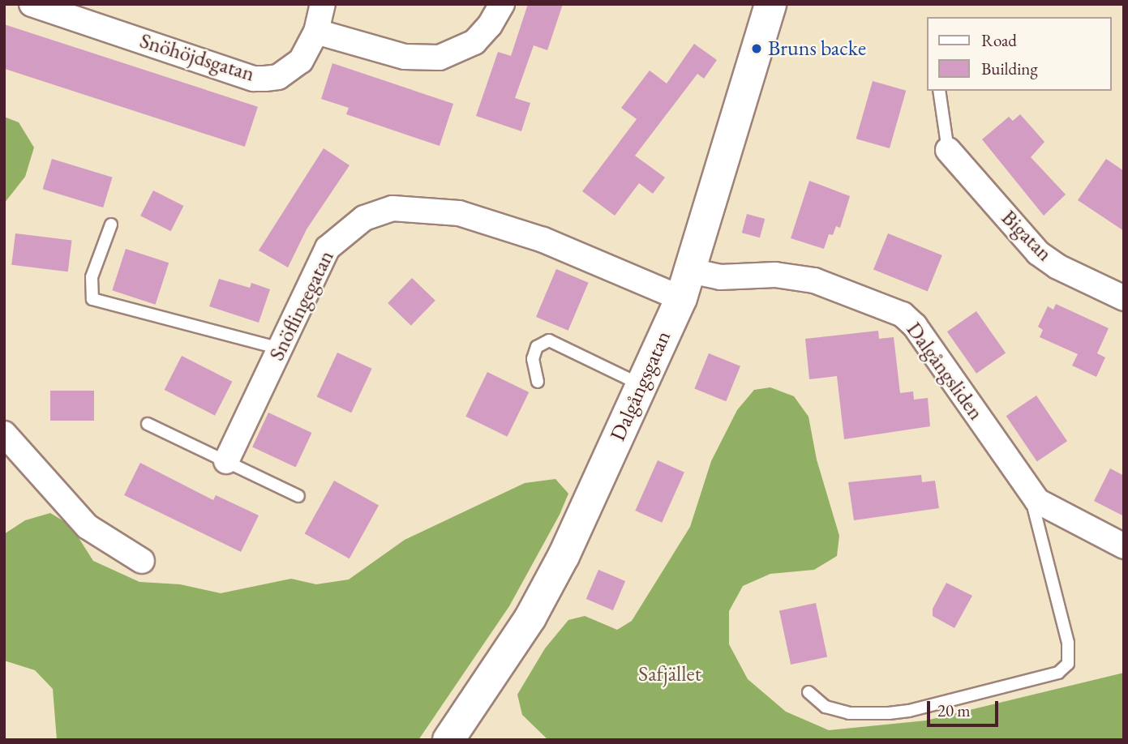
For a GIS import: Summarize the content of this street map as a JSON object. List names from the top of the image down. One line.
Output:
{"streets":{"street":["Snöhöjdsgatan","Bigatan","Snöflingegatan","Dalgångsliden","Dalgångsgatan"]},"crossings":[["Snöflingegatan","Dalgångsliden"],["Snöflingegatan","Dalgångsgatan"],["Dalgångsliden","Dalgångsgatan"]],"parks":["Safjället"],"places":["Bruns backe"],"legend":["Road","Building"],"scale_bar":"20 m"}
